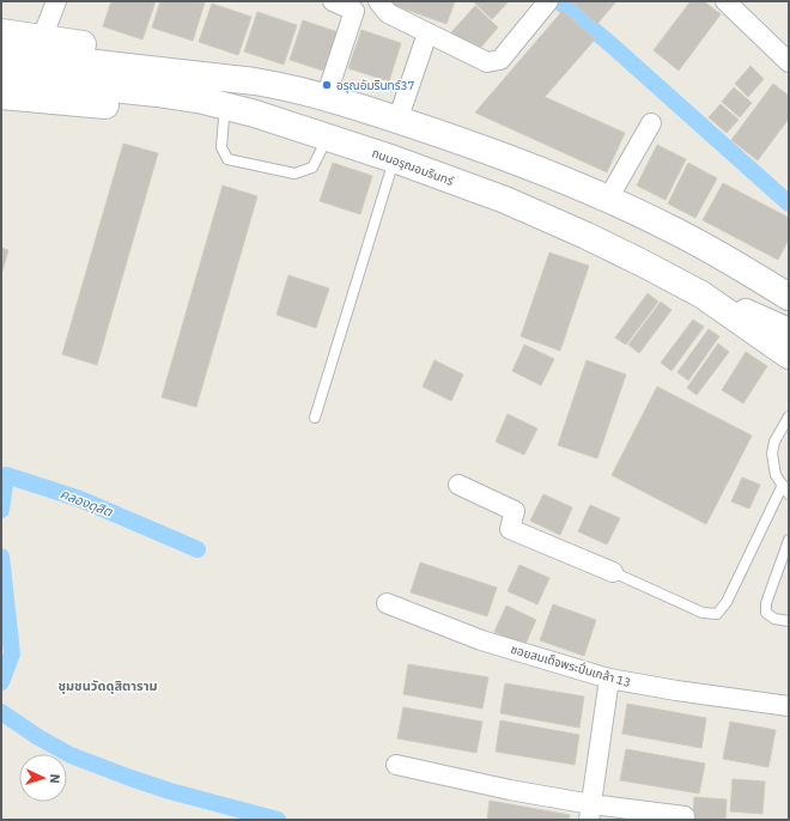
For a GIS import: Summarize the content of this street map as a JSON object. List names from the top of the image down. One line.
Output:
{"streets":{"main road":["ถนนอรุณอมรินทร์"],"street":["ซอยสมเด็จพระปิ่นเกล้า 13"]},"districts":["ชุมชนวัดดุสิตาราม"],"water":["คลองดุสิต"],"places":["อรุณอัมรินทร์37"],"north":"right"}
